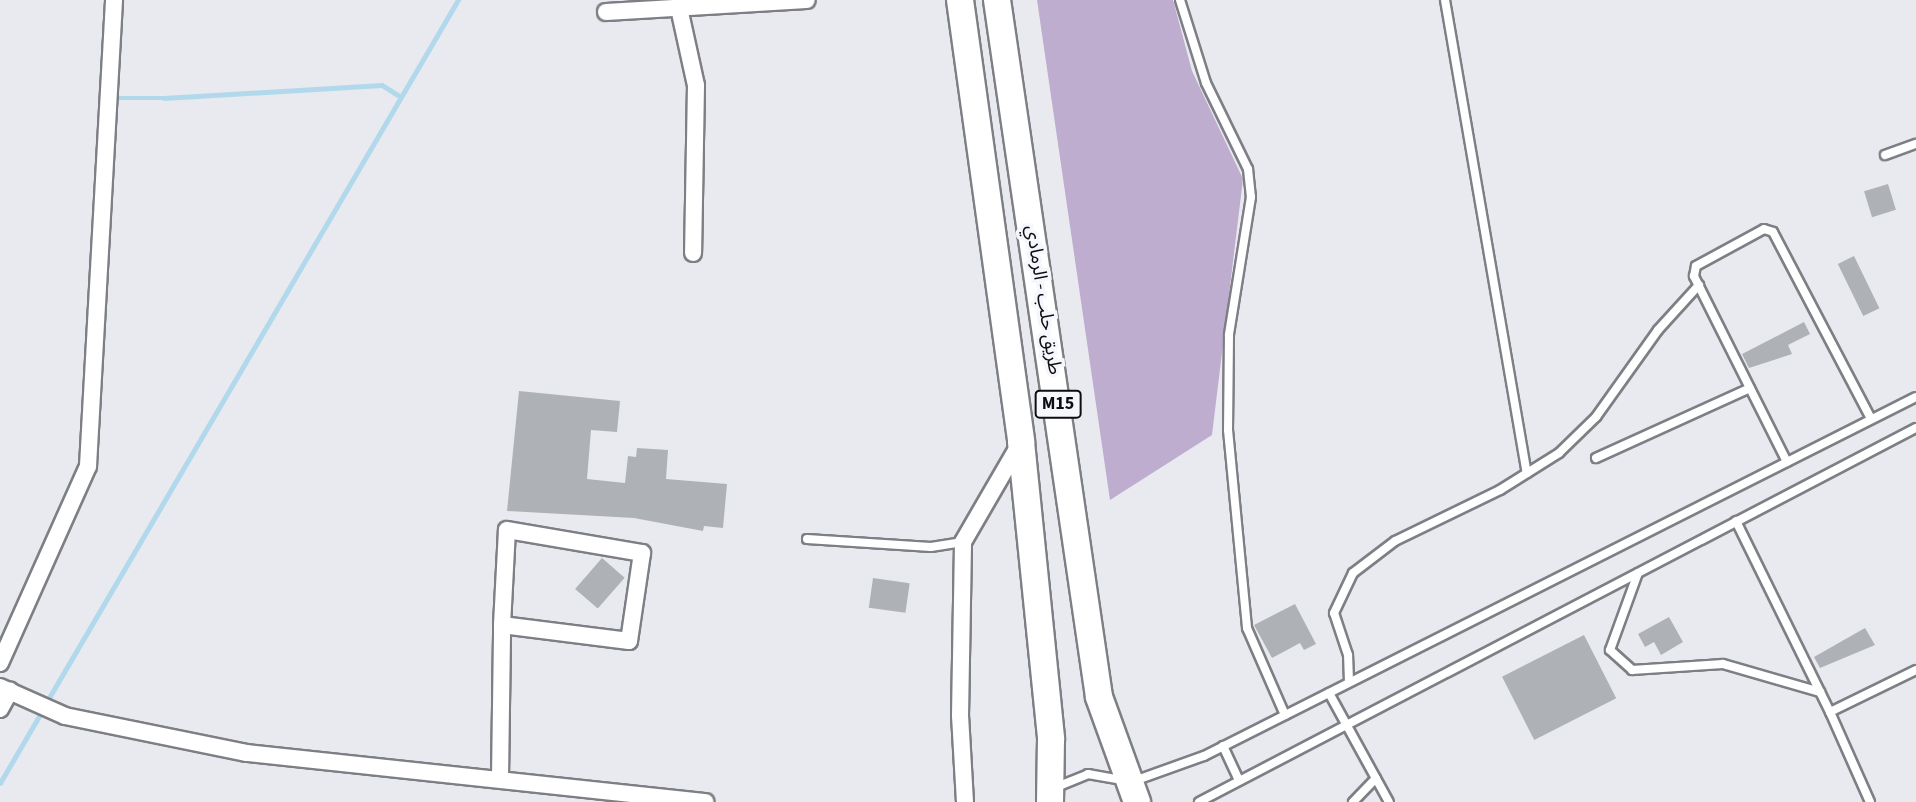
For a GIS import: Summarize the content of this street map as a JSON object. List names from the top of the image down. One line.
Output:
{"streets":{"highway":["طريق حلب - الرمادي","M15"]}}
